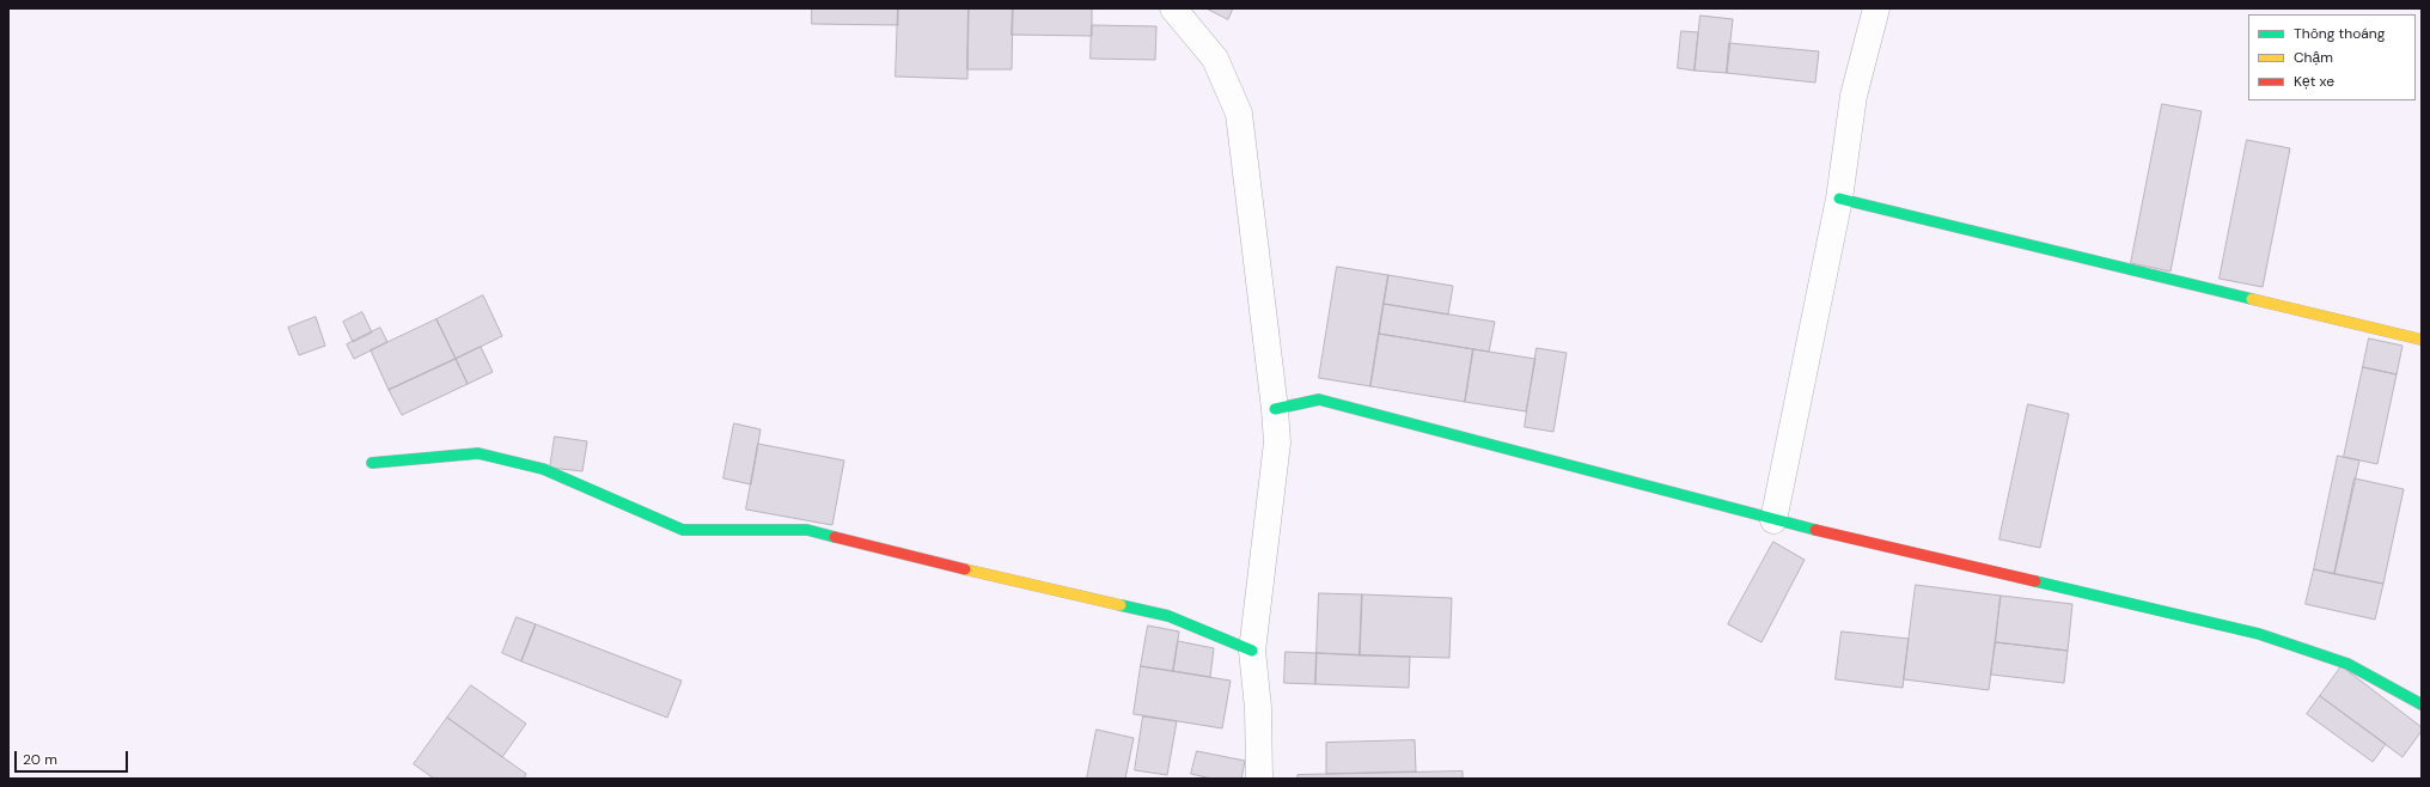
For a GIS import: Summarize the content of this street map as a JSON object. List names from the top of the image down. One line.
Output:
{"legend":["Thông thoáng","Chậm","Kẹt xe"],"scale_bar":"20 m"}
